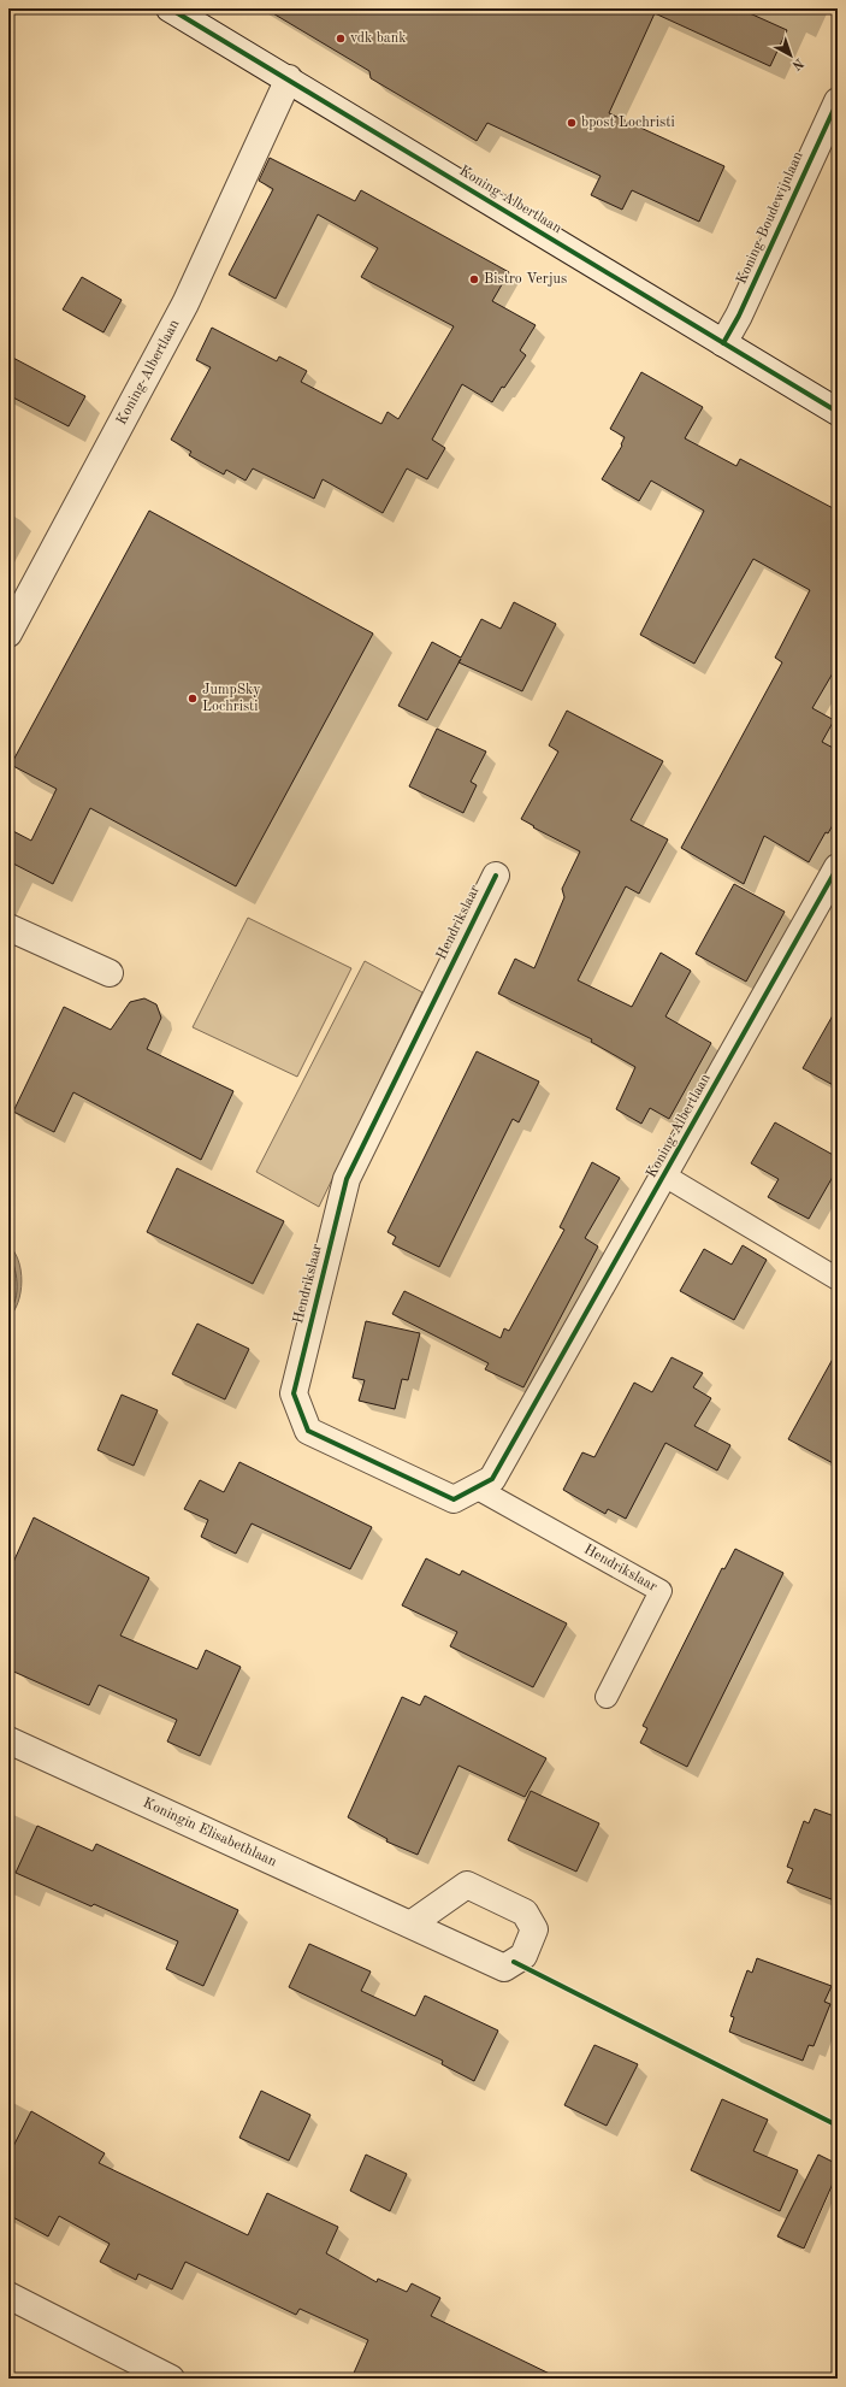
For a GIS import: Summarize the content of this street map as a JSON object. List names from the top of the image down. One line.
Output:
{"streets":{"street":["Koning-Albertlaan","Koning-Boudewijnlaan","Hendrikslaar","Koningin Elisabethlaan"]},"crossings":[["Koning-Albertlaan","Koning-Boudewijnlaan"],["Koning-Albertlaan","Hendrikslaar"]],"places":["vdk bank","bpost Lochristi","Bistro Verjus","JumpSky Lochristi"],"north":"bottom right"}
